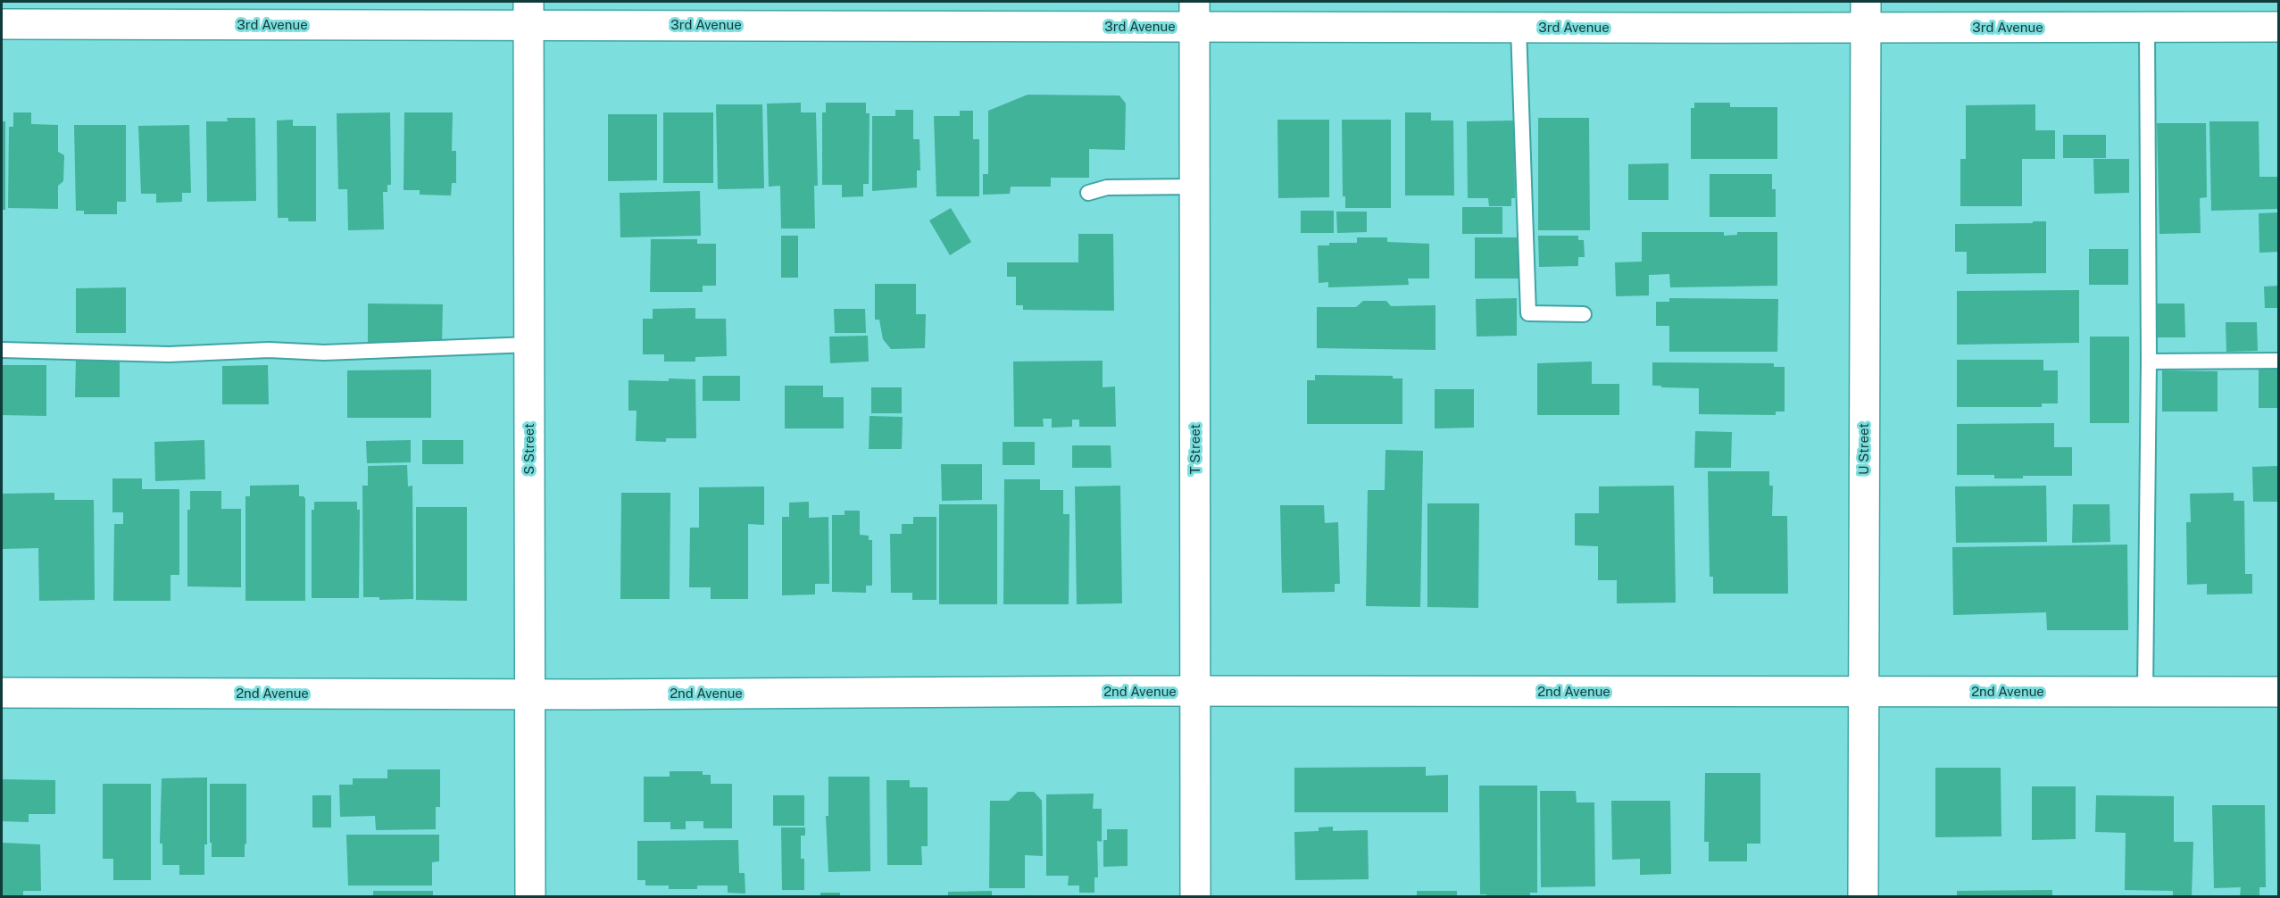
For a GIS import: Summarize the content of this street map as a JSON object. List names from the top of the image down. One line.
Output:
{"streets":{"street":["3rd Avenue","S Street","T Street","U Street","2nd Avenue"]},"crossings":[["3rd Avenue","S Street"],["3rd Avenue","T Street"],["3rd Avenue","U Street"],["S Street","2nd Avenue"],["T Street","2nd Avenue"],["U Street","2nd Avenue"]]}
